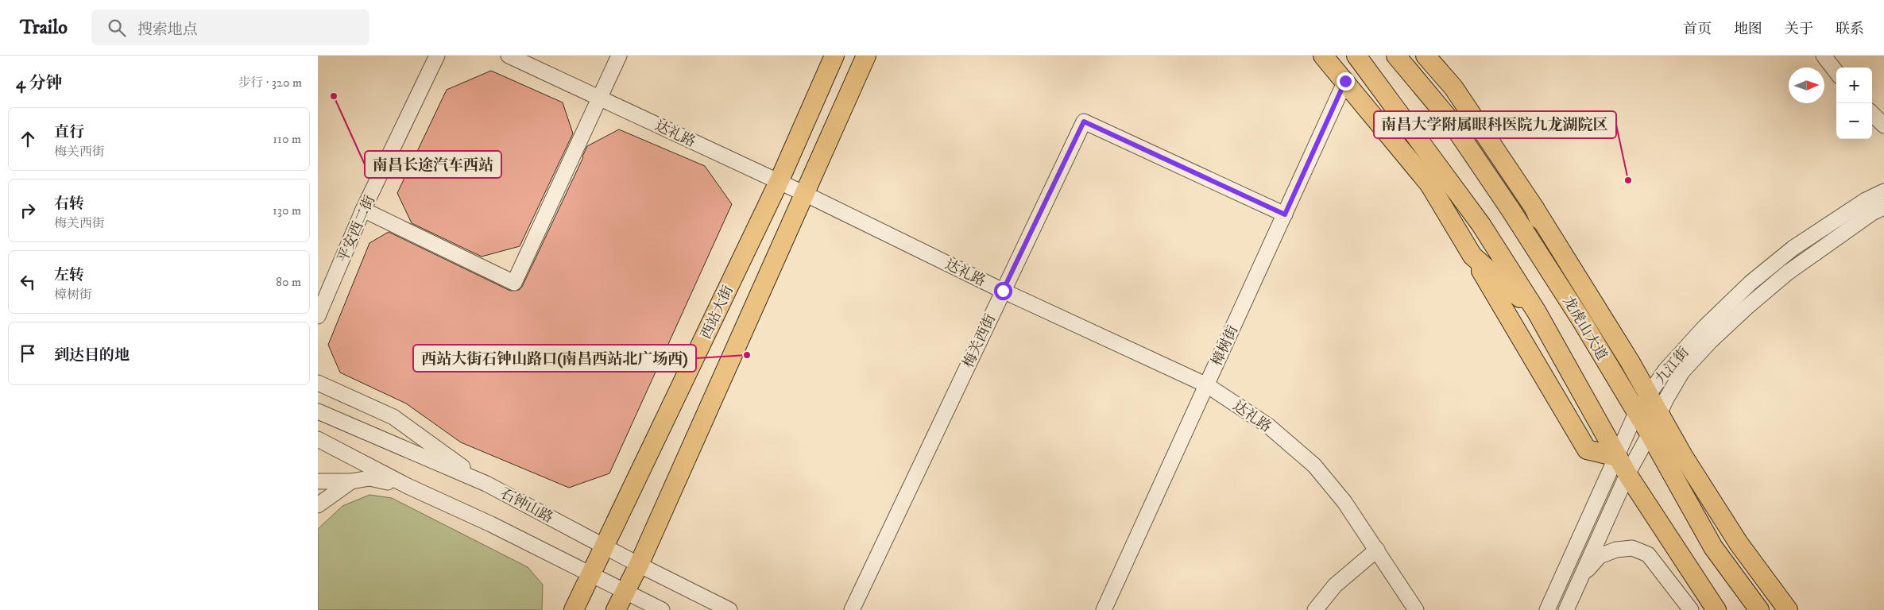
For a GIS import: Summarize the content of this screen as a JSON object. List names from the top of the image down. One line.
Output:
{"streets":{"main road":["西站大街","龙虎山大道"],"street":["达礼路","平安西二街","梅关西街","樟树街","九江街","石钟山路"]},"crossings":[["达礼路","西站大街"],["达礼路","梅关西街"],["达礼路","樟树街"],["西站大街","石钟山路"],["龙虎山大道","九江街"],["梅关西街","樟树街"]],"places":["南昌长途汽车西站","南昌大学附属眼科医院九龙湖院区","西站大街石钟山路口(南昌西站北广场西)"],"north":"right","page":{"header":"Trailo","search":"搜索地点","nav":["首页","地图","关于","联系"],"heading":["4 分钟","步行 · 320 m"],"map_buttons":["+","−"],"list":[["直行","梅关西街","110 m"],["右转","梅关西街","130 m"],["左转","樟树街","80 m"],"到达目的地"]}}
